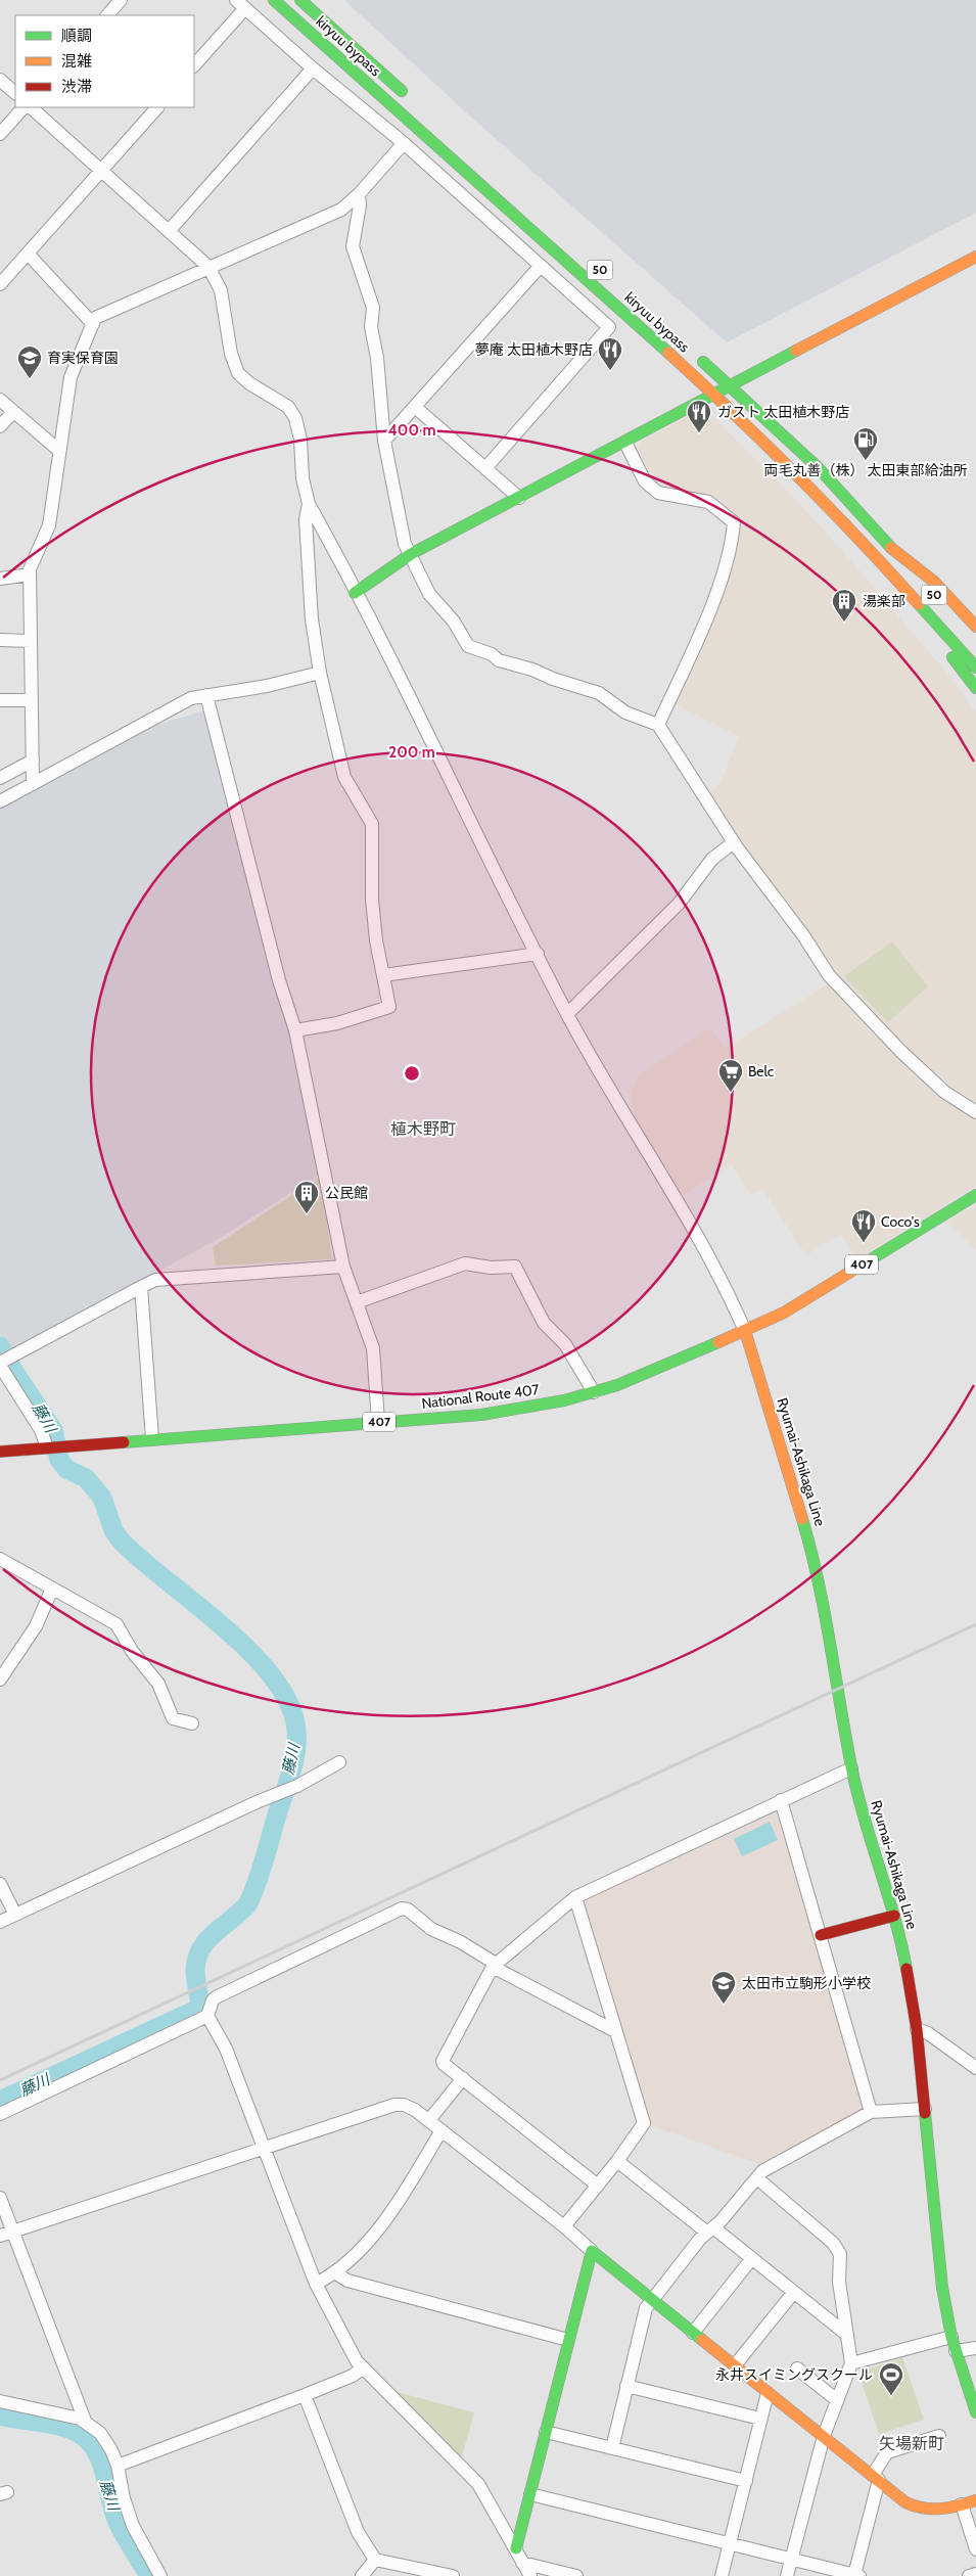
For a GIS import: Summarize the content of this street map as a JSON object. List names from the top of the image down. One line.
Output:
{"streets":{"main road":["kiryuu bypass","50","407","National Route 407","Ryumai-Ashikaga Line"]},"crossings":[["kiryuu bypass","50"],["National Route 407","Ryumai-Ashikaga Line"]],"districts":["植木野町","矢場新町"],"water":["藤川"],"places":{"restaurant":["夢庵 太田植木野店","ガスト 太田植木野店","Coco's"],"school or university":["育実保育園","太田市立駒形小学校"],"fuel station":["両毛丸善（株） 太田東部給油所"],"building":["湯楽部","公民館"],"supermarket":["Belc"],"sports":["永井スイミングスクール"]},"legend":["順調","混雑","渋滞"],"rings":["400 m","200 m"]}
